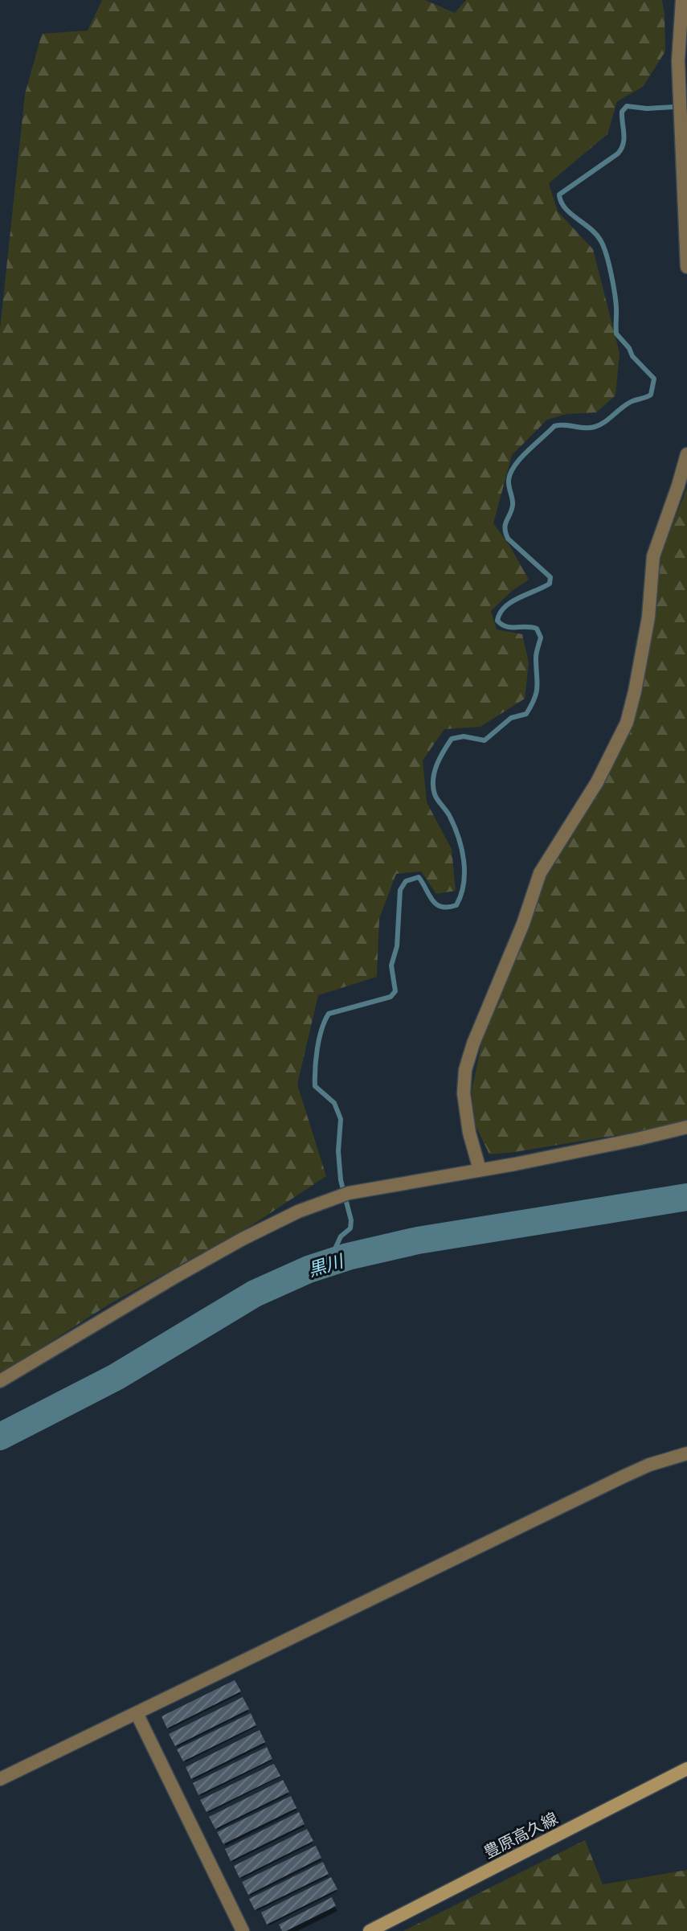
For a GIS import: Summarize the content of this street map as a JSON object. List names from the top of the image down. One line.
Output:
{"streets":{"main road":["豊原高久線"]},"water":["黒川"]}
